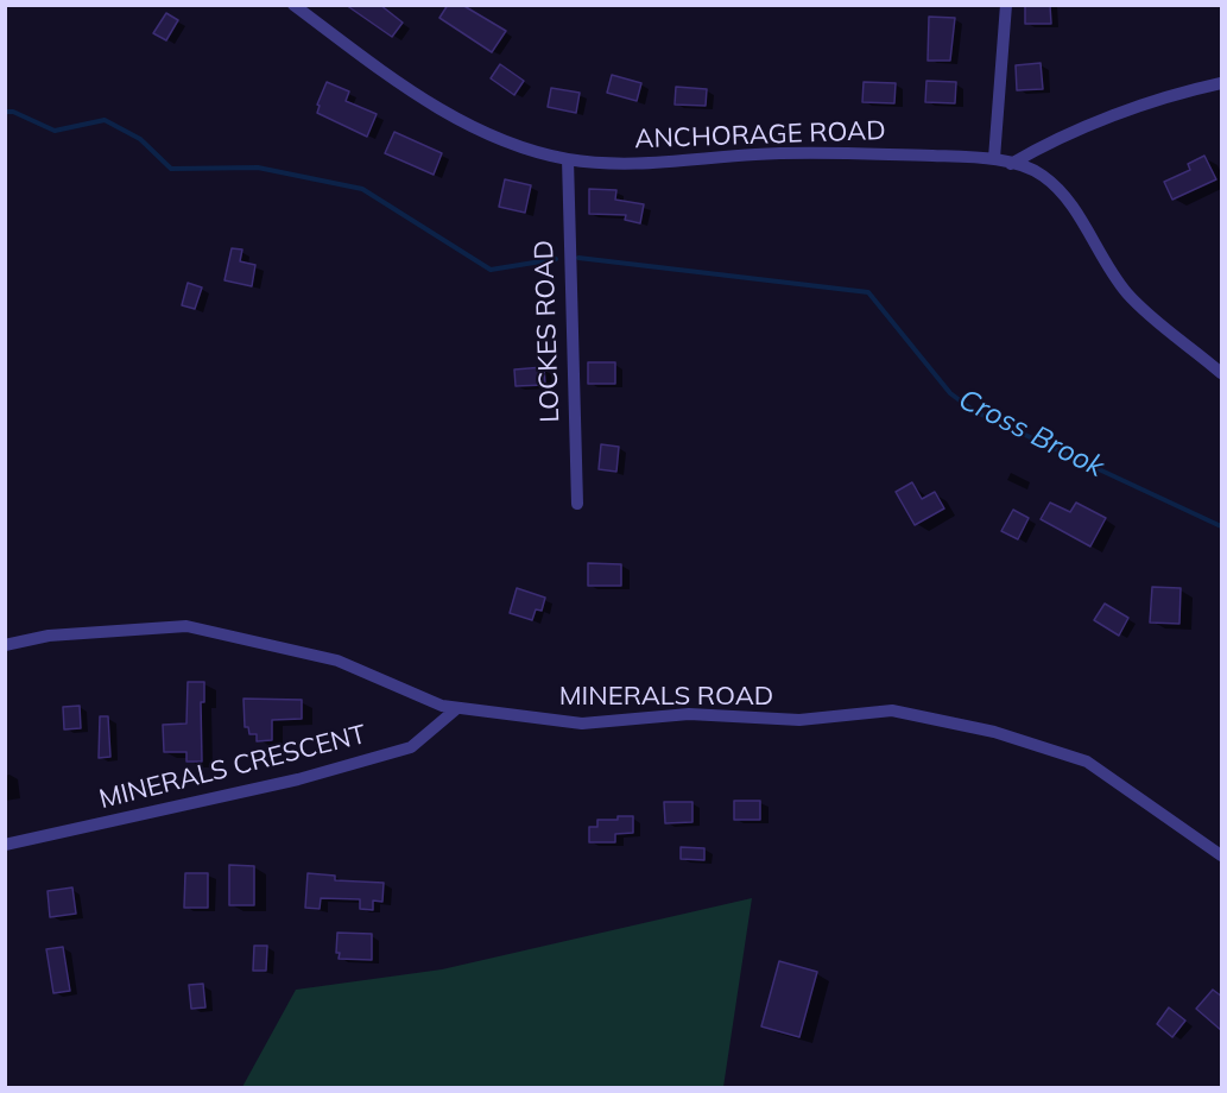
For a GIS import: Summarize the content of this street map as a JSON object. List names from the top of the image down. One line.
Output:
{"streets":{"street":["ANCHORAGE ROAD","LOCKES ROAD","MINERALS ROAD","MINERALS CRESCENT"]},"crossings":[["ANCHORAGE ROAD","LOCKES ROAD"],["MINERALS ROAD","MINERALS CRESCENT"]],"water":["Cross Brook"]}
